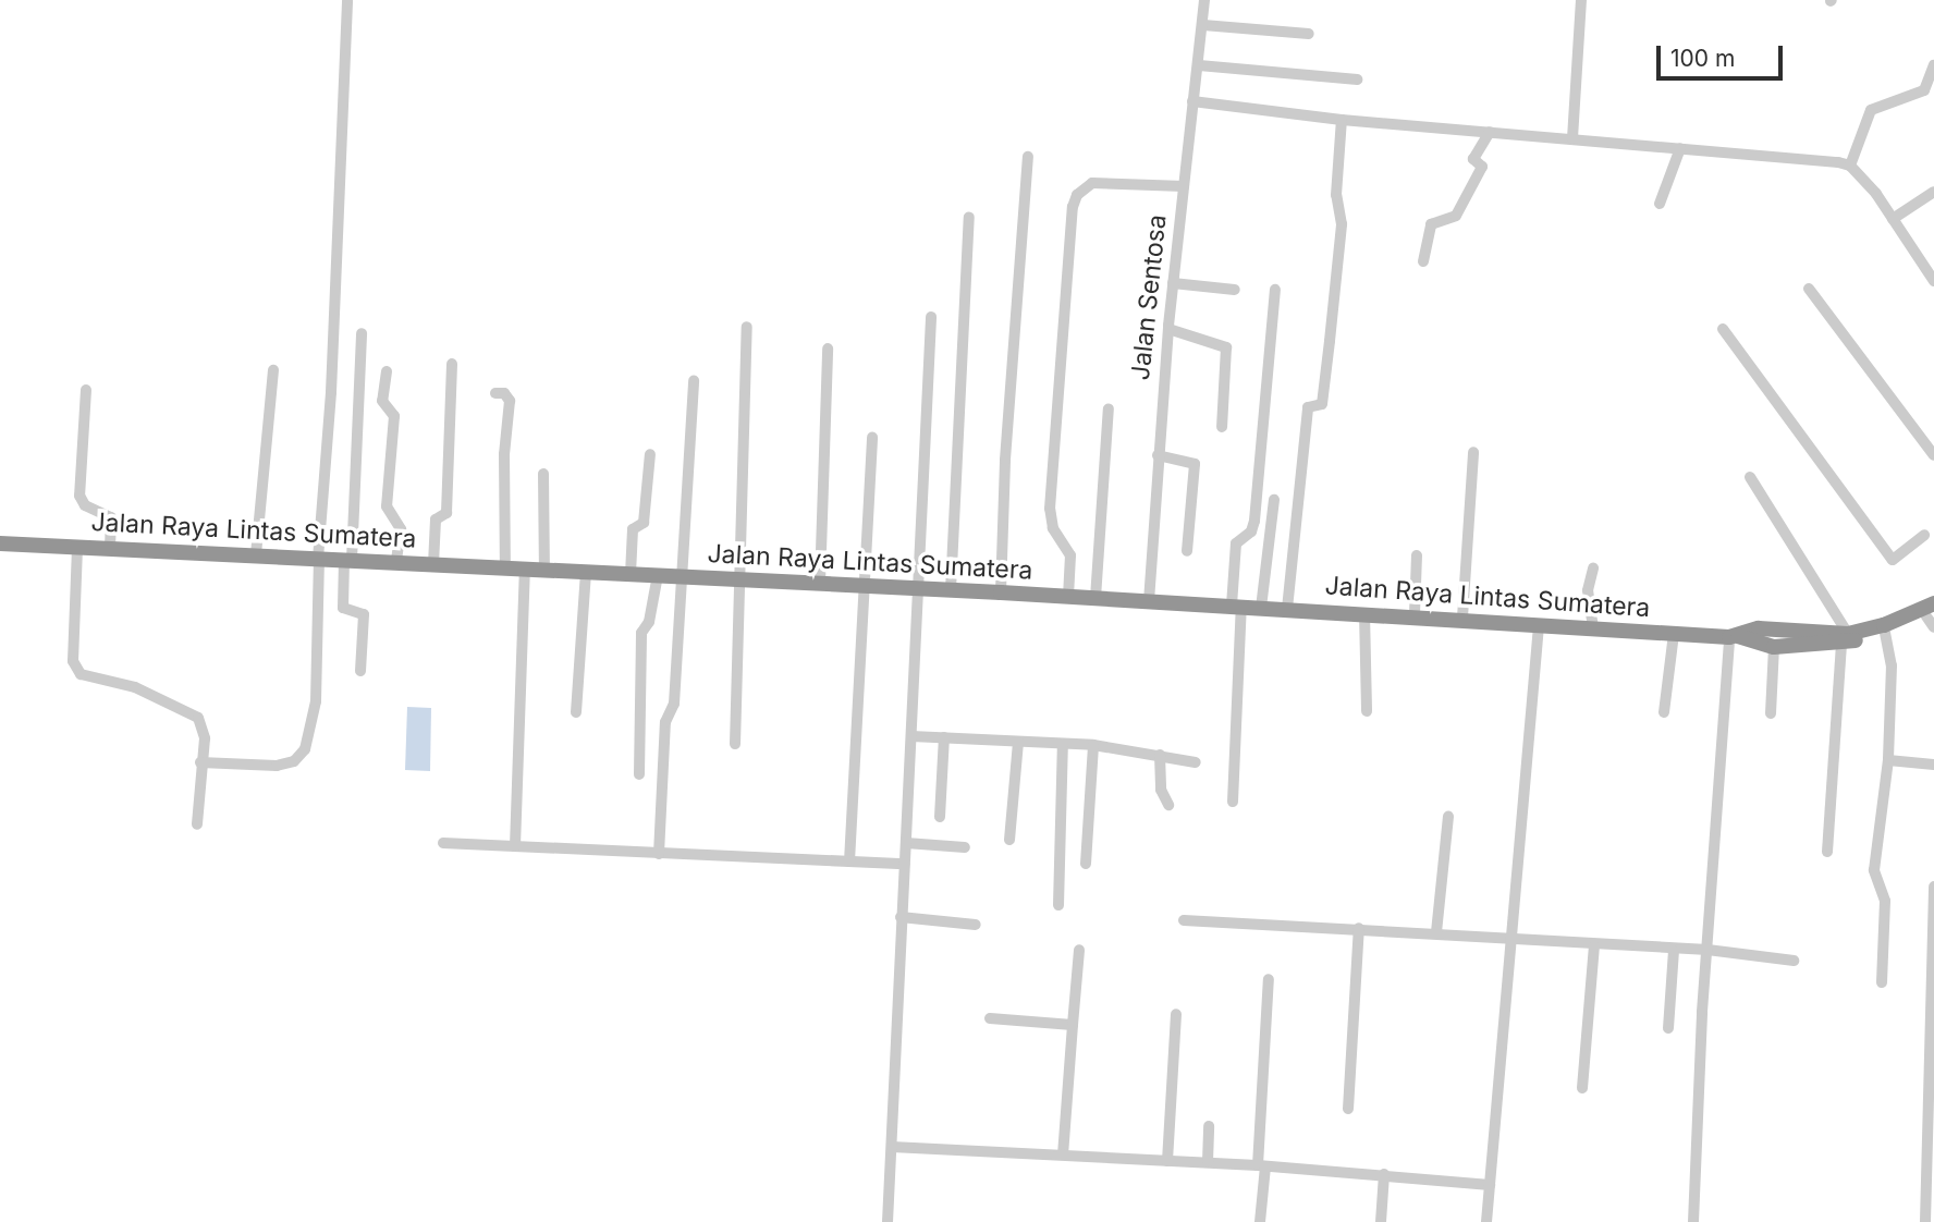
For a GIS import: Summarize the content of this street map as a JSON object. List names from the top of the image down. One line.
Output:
{"streets":{"highway":["Jalan Raya Lintas Sumatera"],"street":["Jalan Sentosa"]},"crossings":[["Jalan Sentosa","Jalan Raya Lintas Sumatera"]],"scale_bar":"100 m"}
